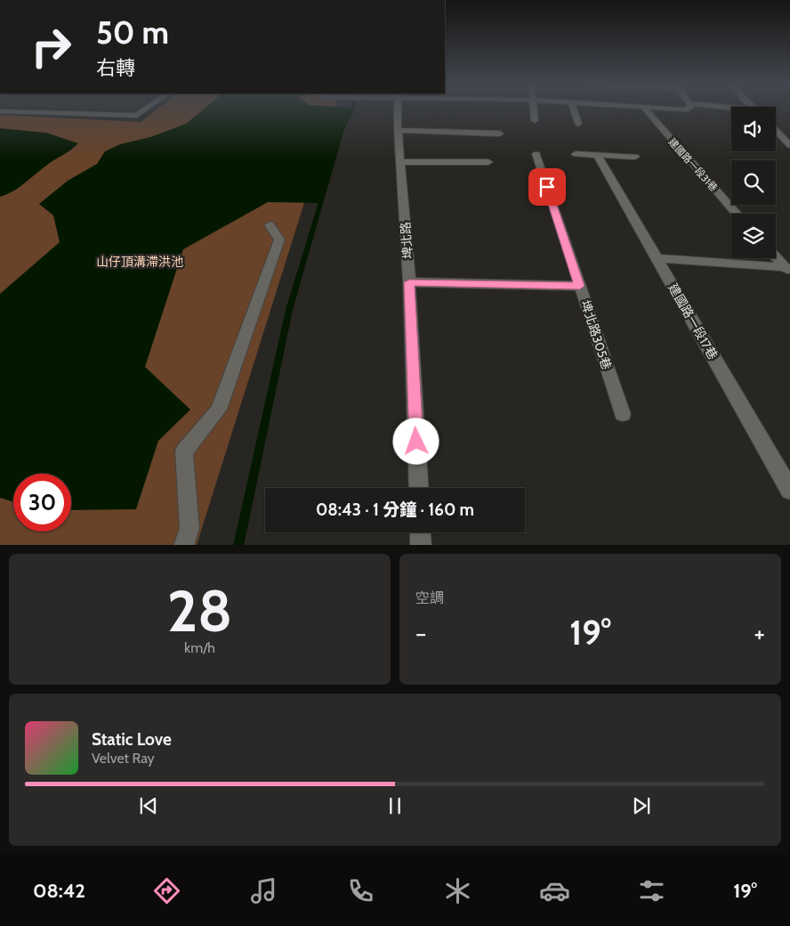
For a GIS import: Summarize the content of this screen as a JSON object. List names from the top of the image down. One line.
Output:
{"streets":{"street":["建國路一段31巷","埤北路","建國路一段17巷","埤北路305巷"]},"parks":["山仔頂溝滯洪池"],"page":{"turn":["50 m","右轉"],"limit":"30","trip":"08:43 · 1 分鐘 · 160 m","tile":[["28","km/h"],"空調"],"heat":["−","19°","+"],"song":["Static Love","Velvet Ray"],"tabs":["08:42","19°"]}}
